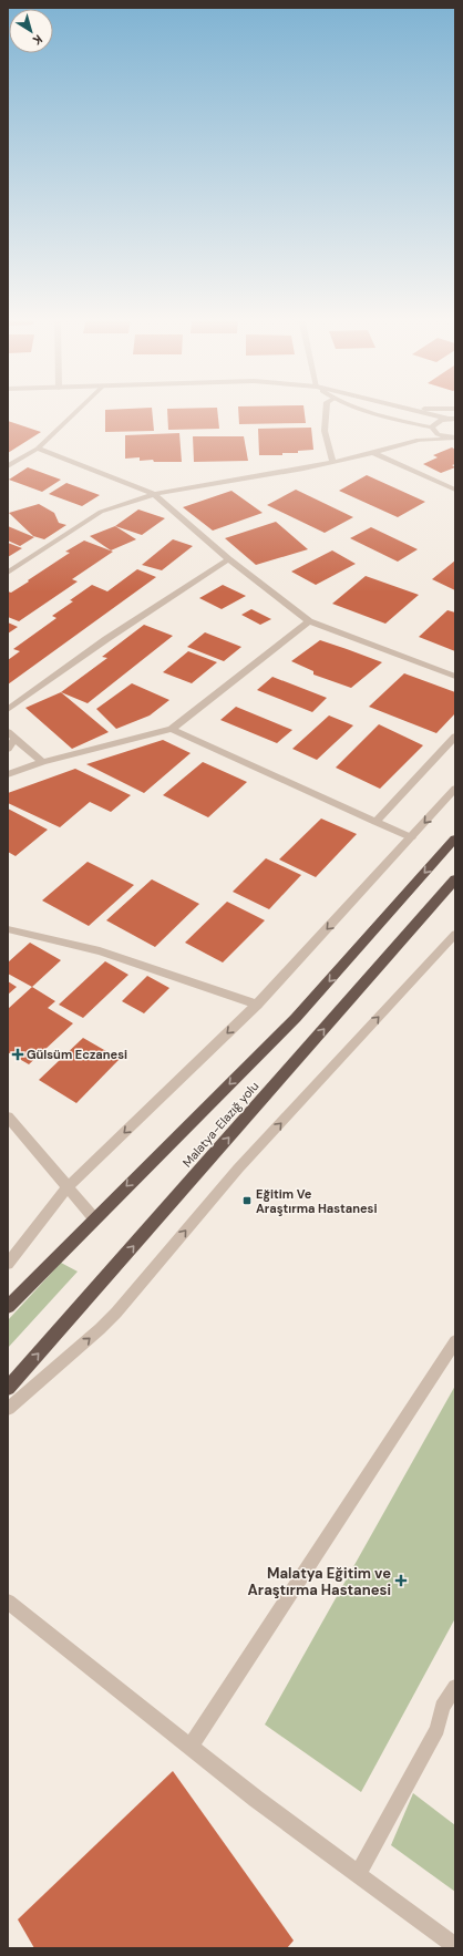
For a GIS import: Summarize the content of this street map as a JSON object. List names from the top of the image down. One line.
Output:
{"streets":{"highway":["Malatya-Elazığ yolu"]},"places":{"health":["Gülsüm Eczanesi","Malatya Eğitim ve Araştırma Hastanesi"],"transit":["Eğitim Ve Araştırma Hastanesi"]},"north":"bottom right"}
